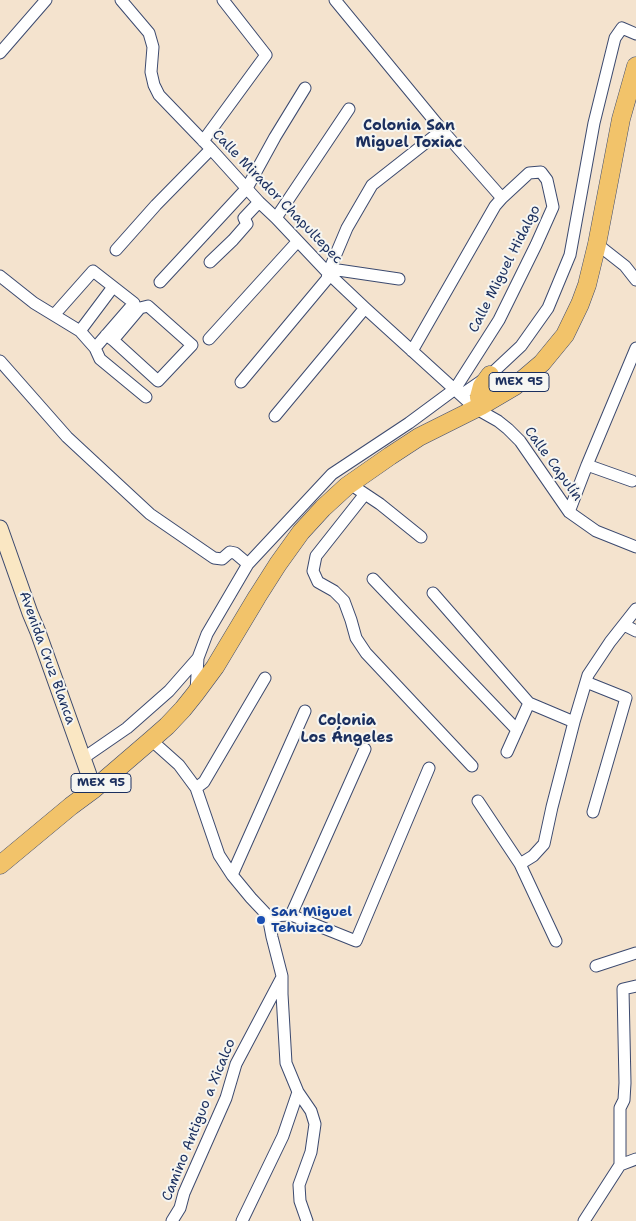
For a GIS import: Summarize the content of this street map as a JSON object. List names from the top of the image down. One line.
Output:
{"streets":{"main road":["MEX 95","Avenida Cruz Blanca"],"street":["Calle Mirador Chapultepec","Calle Miguel Hidalgo","Calle Capulín","Camino Antiguo a Xicalco"]},"crossings":[["Calle Mirador Chapultepec","Calle Miguel Hidalgo"],["Calle Mirador Chapultepec","Calle Capulín"],["Calle Miguel Hidalgo","Calle Capulín"],["MEX 95","Calle Capulín"],["MEX 95","Avenida Cruz Blanca"]],"districts":["Colonia San Miguel Toxiac","Colonia Los Ángeles"],"places":["San Miguel Tehuizco"]}
